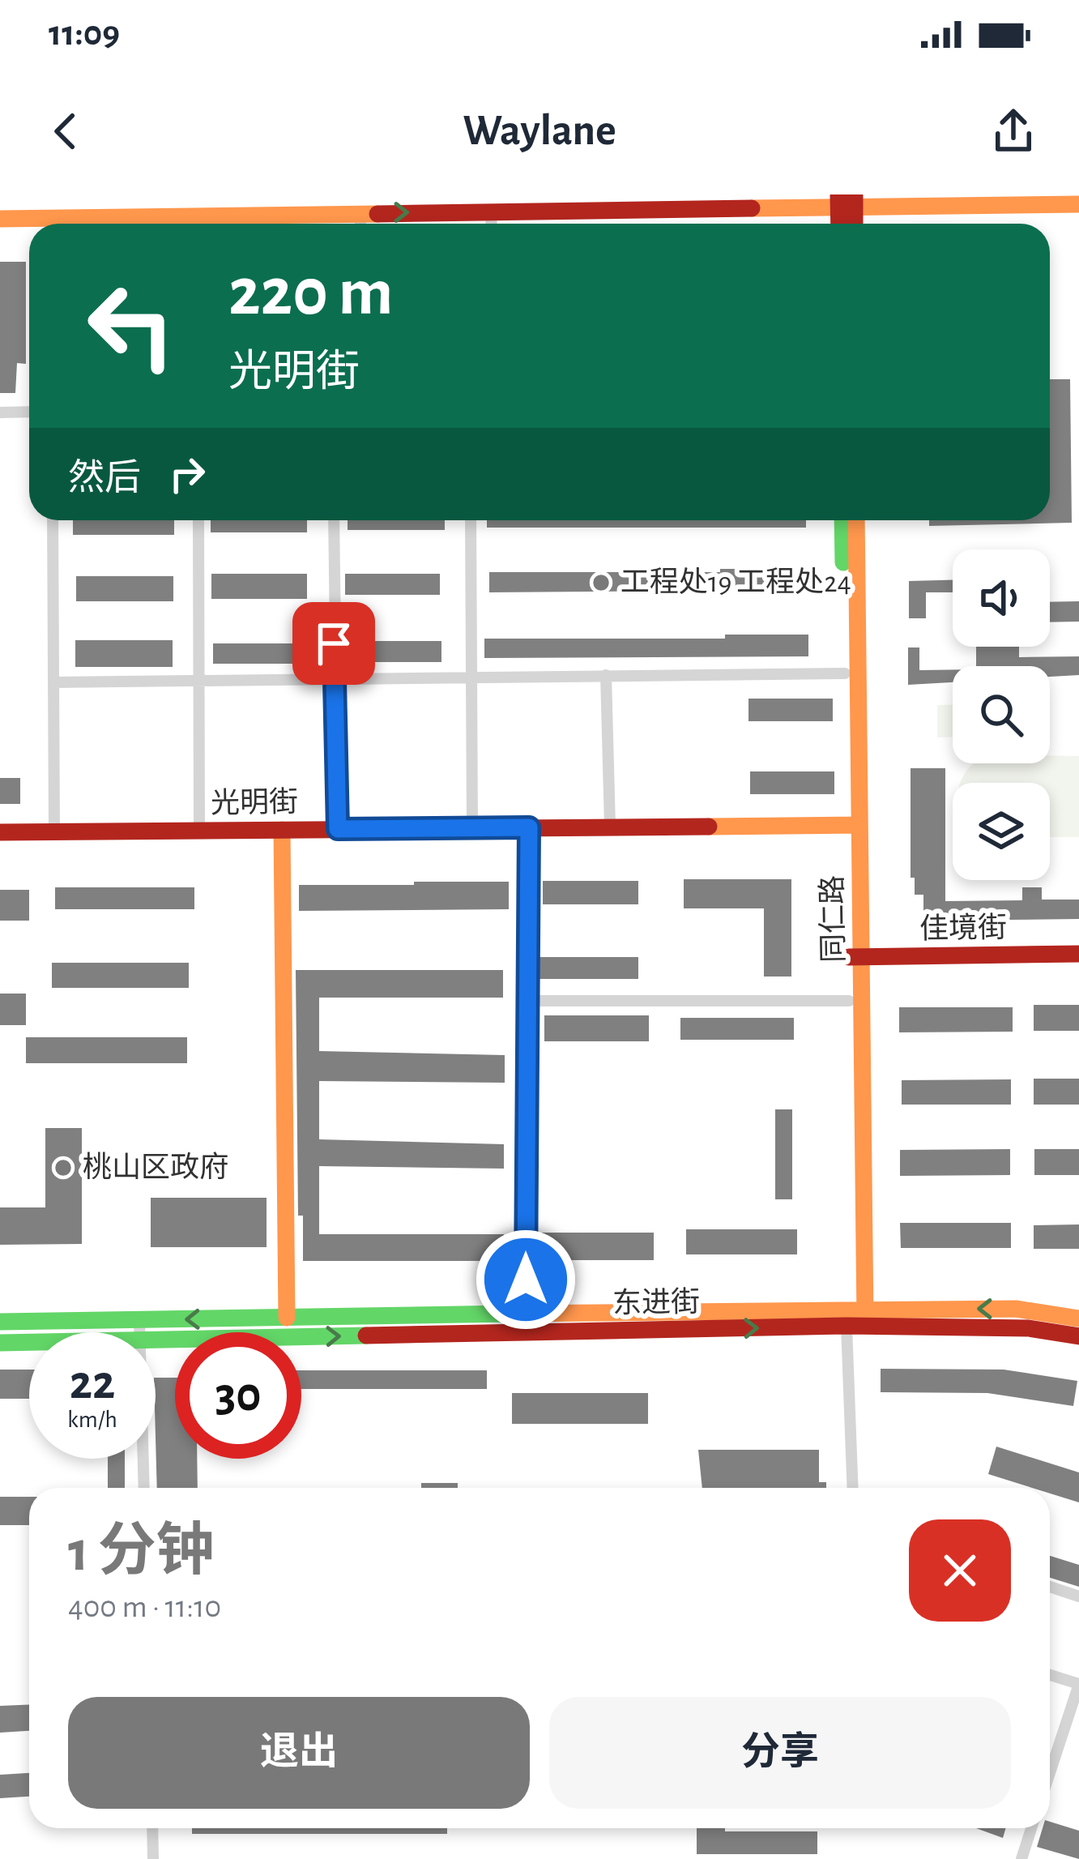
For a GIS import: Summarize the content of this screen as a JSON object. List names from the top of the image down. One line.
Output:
{"streets":{"main road":["光明街","同仁路","佳境街","东进街"]},"crossings":[["光明街","同仁路"],["同仁路","佳境街"],["同仁路","东进街"]],"places":["工程处19 工程处24","桃山区政府"],"page":{"status":"11:09","header":"Waylane","turn":["220 m","光明街"],"then":"然后","speed":"22 km/h","limit":"30","heading":["1 分钟","400 m · 11:10"],"buttons":["退出","分享"]}}
